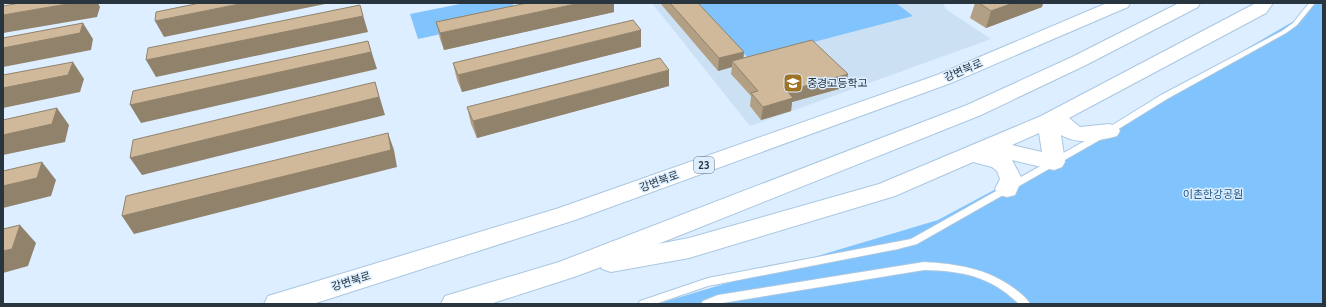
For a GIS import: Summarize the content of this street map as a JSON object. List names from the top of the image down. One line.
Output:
{"streets":{"highway":["강변북로","23"]},"parks":["이촌한강공원"],"places":{"school or university":["중경고등학고"]}}
